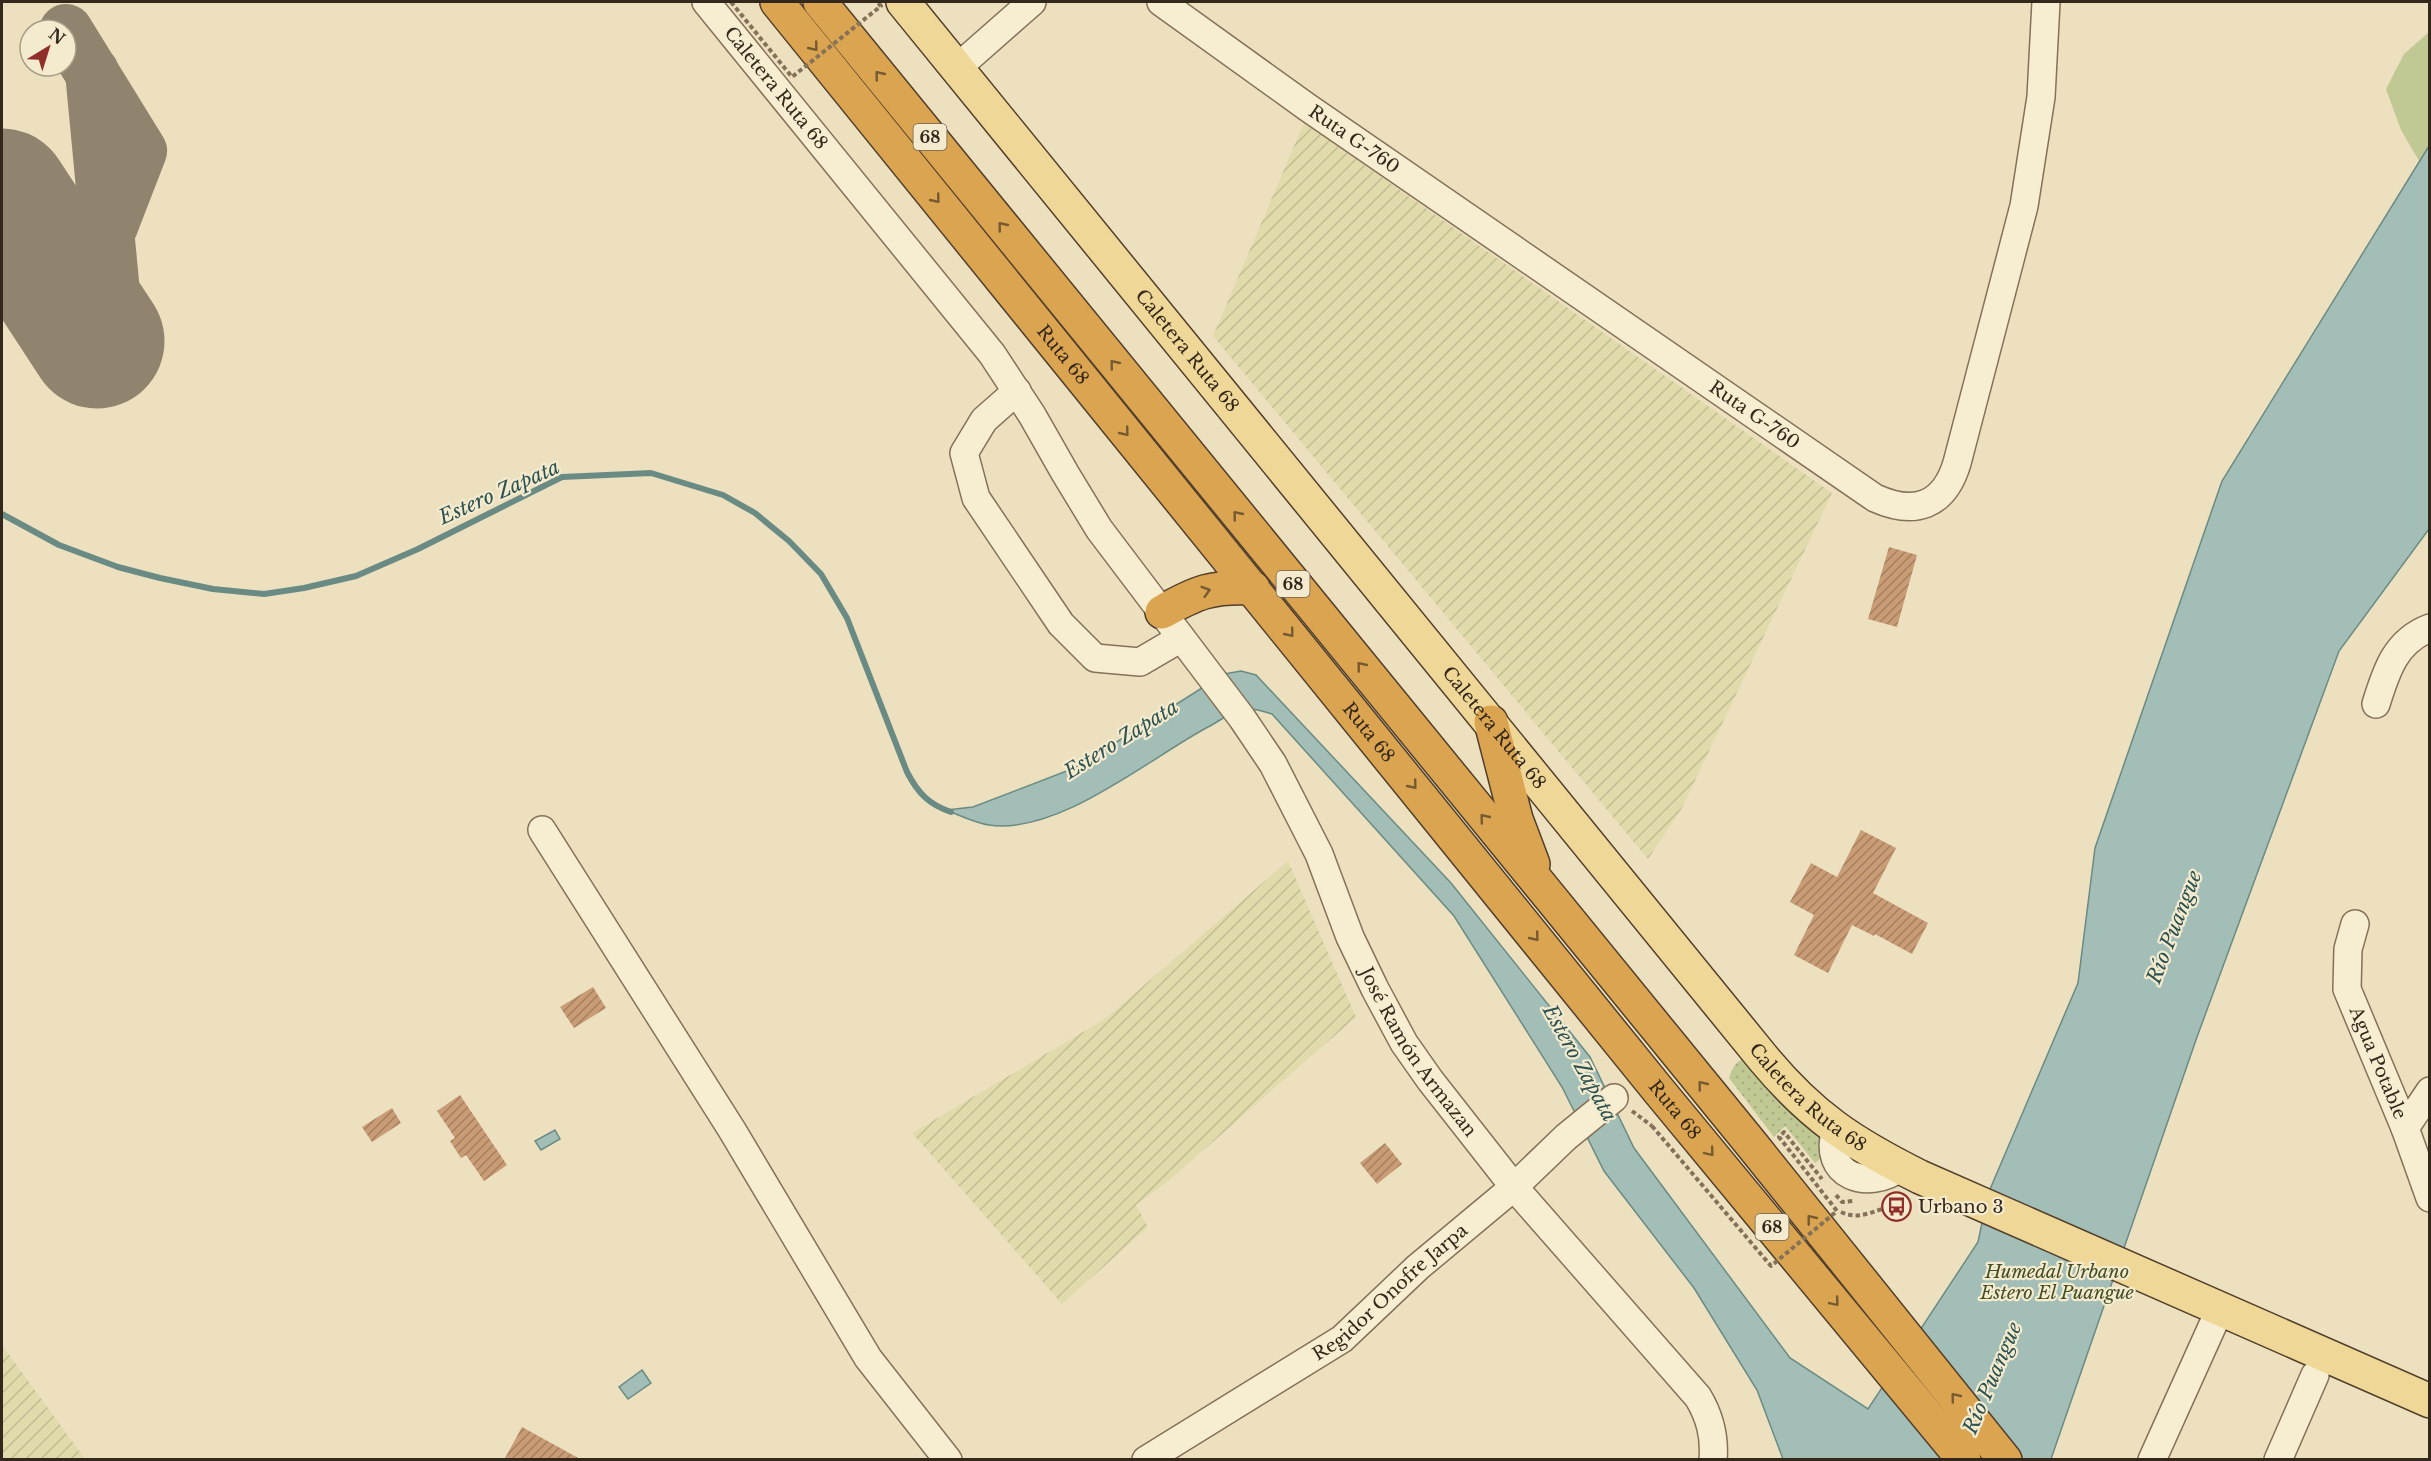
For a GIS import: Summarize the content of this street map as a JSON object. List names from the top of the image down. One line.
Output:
{"streets":{"highway":["68","Ruta 68"],"main road":["Caletera Ruta 68"],"street":["Ruta G-760","José Ramón Armazan","Agua Potable","Regidor Onofre Jarpa"]},"crossings":[["Caletera Ruta 68","José Ramón Armazan"],["José Ramón Armazan","Regidor Onofre Jarpa"]],"water":["Estero Zapata","Río Puangue"],"parks":["Humedal Urbano Estero El Puangue"],"places":{"bus stop":["Urbano 3"]},"north":"top right"}
